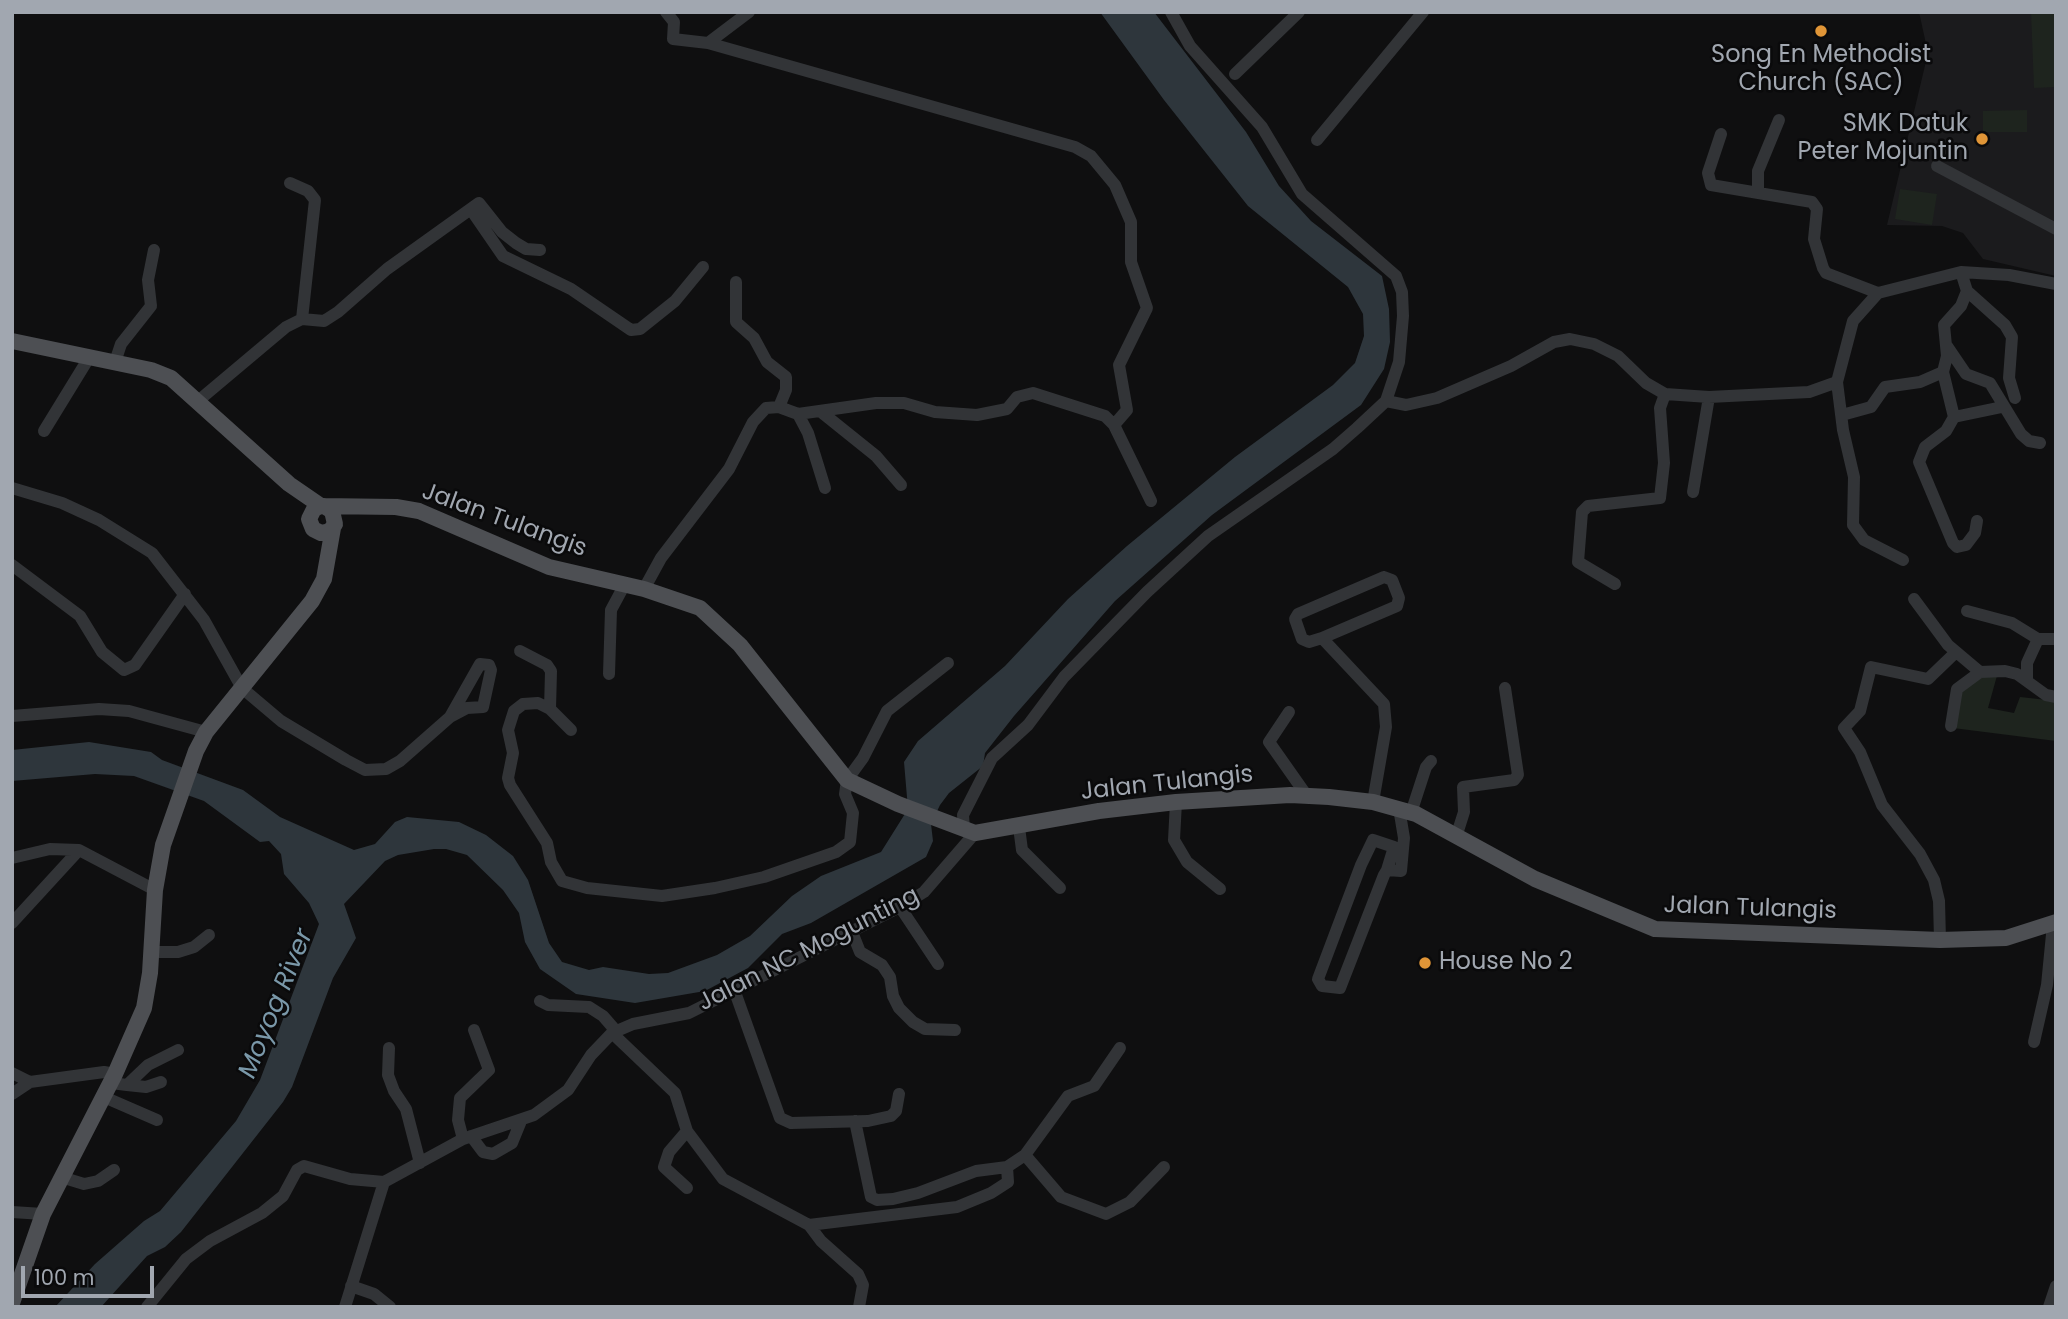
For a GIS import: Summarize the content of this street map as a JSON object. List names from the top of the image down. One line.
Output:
{"streets":{"main road":["Jalan Tulangis"],"street":["Jalan NC Mogunting"]},"crossings":[["Jalan Tulangis","Jalan NC Mogunting"]],"water":["Moyog River"],"places":["Song En Methodist Church (SAC)","SMK Datuk Peter Mojuntin","House No 2"],"scale_bar":"100 m"}
